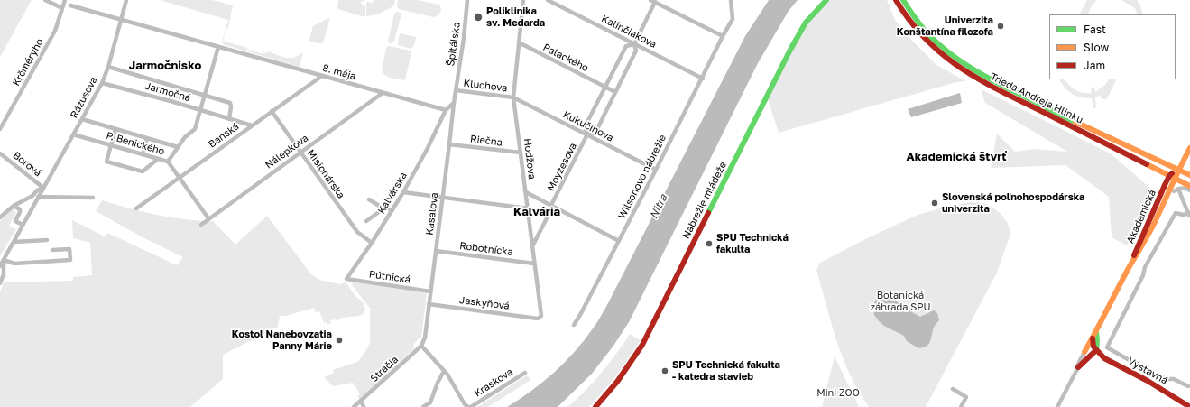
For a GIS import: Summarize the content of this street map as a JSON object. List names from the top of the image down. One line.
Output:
{"streets":{"street":["Kalinčiakova","Špitálska","Palackého","Krčméryho","8. mája","Kluchova","Jarmočná","Rázusova","Trieda Andreja Hlinku","Kukučínova","Banská","Riečna","P. Benického","Nálepkova","Hodžova","Borová","Moyzesova","Misionárska","Wilsonovo nábrežie","Kalvárska","Nábrežie mládeže","Kasalova","Akademická","Robotnícka","Pútnická","Jaskyňová","Stračia","Výstavná","Kraskova"]},"crossings":[["Kalinčiakova","Moyzesova"],["Kalinčiakova","Wilsonovo nábrežie"],["Špitálska","Kluchova"],["Špitálska","Kasalova"],["Palackého","Hodžova"],["Palackého","Moyzesova"],["8. mája","Rázusova"],["8. mája","Banská"],["8. mája","Nálepkova"],["8. mája","Kalvárska"],["Kluchova","Kukučínova"],["Kluchova","Hodžova"],["Kluchova","Kasalova"],["Jarmočná","Rázusova"],["Jarmočná","Banská"],["Rázusova","P. Benického"],["Rázusova","Borová"],["Trieda Andreja Hlinku","Akademická"],["Kukučínova","Hodžova"],["Kukučínova","Moyzesova"],["Kukučínova","Wilsonovo nábrežie"],["Banská","P. Benického"],["Banská","Misionárska"],["Riečna","Hodžova"],["Riečna","Kasalova"],["P. Benického","Nálepkova"],["Nálepkova","Misionárska"],["Hodžova","Moyzesova"],["Hodžova","Robotnícka"],["Hodžova","Jaskyňová"],["Misionárska","Kalvárska"],["Kalvárska","Pútnická"],["Kasalova","Robotnícka"],["Kasalova","Pútnická"],["Kasalova","Jaskyňová"],["Kasalova","Stračia"],["Akademická","Výstavná"],["Stračia","Kraskova"]],"districts":["Jarmočnisko","Akademická štvrť","Kalvária"],"water":["Nitra"],"parks":["Botanická záhrada SPU","Mini ZOO"],"places":["Poliklinika sv. Medarda","Univerzita Konštantína filozofa","Slovenská poľnohospodárska univerzita","SPU Technická fakulta","Kostol Nanebovzatia Panny Márie","SPU Technická fakulta - katedra stavieb"],"legend":["Fast","Slow","Jam"]}
